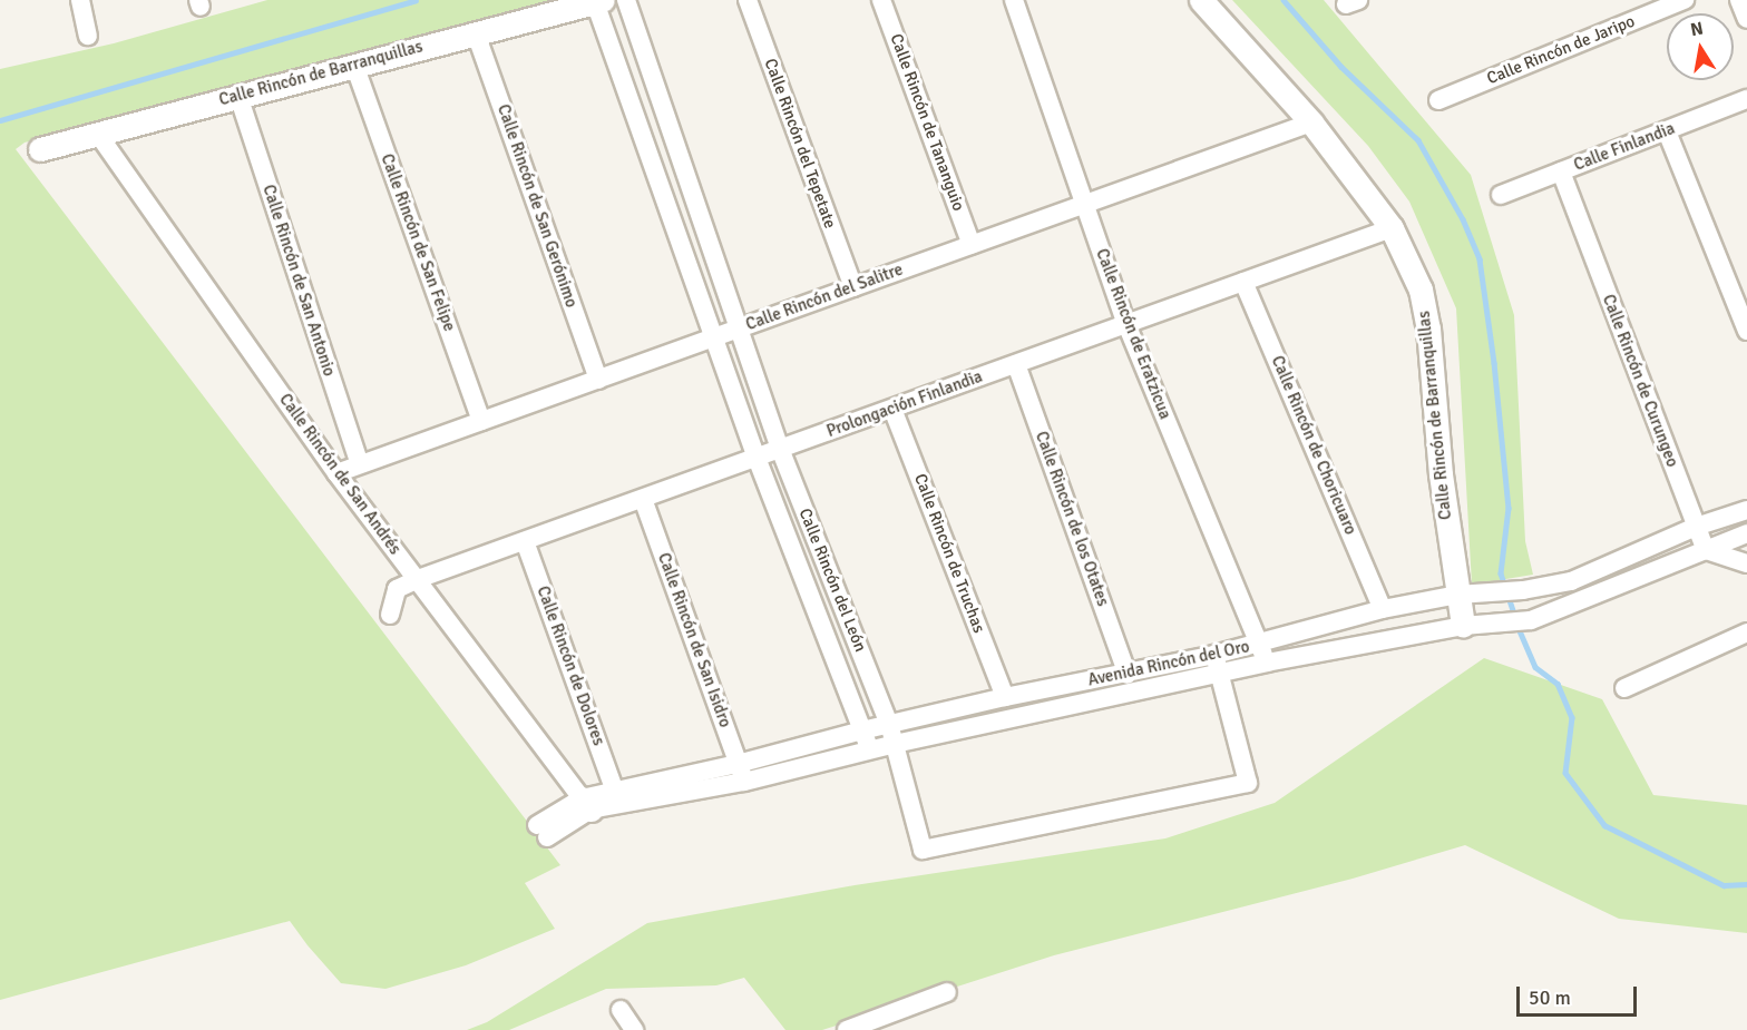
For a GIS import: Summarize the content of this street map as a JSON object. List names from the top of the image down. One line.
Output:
{"streets":{"street":["Calle Rincón de Jaripo","Calle Rincón de Barranquillas","Calle Rincón de Tananguio","Calle Rincón del Tepetate","Calle Finlandia","Calle Rincón de San Gerónimo","Calle Rincón de San Felipe","Calle Rincón de San Antonio","Calle Rincón del Salitre","Calle Rincón de Eratzicua","Calle Rincón de Curungeo","Prolongación Finlandia","Calle Rincón de Choricuaro","Calle Rincón de San Andrés","Calle Rincón de los Otates","Calle Rincón de Truchas","Calle Rincón del León","Calle Rincón de San Isidro","Avenida Rincón del Oro","Calle Rincón de Dolores"]},"crossings":[["Calle Rincón de Barranquillas","Calle Rincón de San Gerónimo"],["Calle Rincón de Barranquillas","Calle Rincón de San Felipe"],["Calle Rincón de Barranquillas","Calle Rincón de San Antonio"],["Calle Rincón de Barranquillas","Calle Rincón del Salitre"],["Calle Rincón de Barranquillas","Prolongación Finlandia"],["Calle Rincón de Barranquillas","Calle Rincón de San Andrés"],["Calle Rincón de Barranquillas","Calle Rincón del León"],["Calle Rincón de Barranquillas","Avenida Rincón del Oro"],["Calle Rincón de Tananguio","Calle Rincón del Salitre"],["Calle Rincón del Tepetate","Calle Rincón del Salitre"],["Calle Finlandia","Calle Rincón de Curungeo"],["Calle Rincón de San Gerónimo","Calle Rincón del Salitre"],["Calle Rincón de San Felipe","Calle Rincón del Salitre"],["Calle Rincón de San Antonio","Calle Rincón del Salitre"],["Calle Rincón del Salitre","Calle Rincón de Eratzicua"],["Calle Rincón del Salitre","Calle Rincón de San Andrés"],["Calle Rincón del Salitre","Calle Rincón del León"],["Calle Rincón de Eratzicua","Prolongación Finlandia"],["Calle Rincón de Eratzicua","Avenida Rincón del Oro"],["Calle Rincón de Curungeo","Avenida Rincón del Oro"],["Prolongación Finlandia","Calle Rincón de Choricuaro"],["Prolongación Finlandia","Calle Rincón de San Andrés"],["Prolongación Finlandia","Calle Rincón de los Otates"],["Prolongación Finlandia","Calle Rincón de Truchas"],["Prolongación Finlandia","Calle Rincón del León"],["Prolongación Finlandia","Calle Rincón de San Isidro"],["Prolongación Finlandia","Calle Rincón de Dolores"],["Calle Rincón de Choricuaro","Avenida Rincón del Oro"],["Calle Rincón de San Andrés","Avenida Rincón del Oro"],["Calle Rincón de los Otates","Avenida Rincón del Oro"],["Calle Rincón de Truchas","Avenida Rincón del Oro"],["Calle Rincón del León","Avenida Rincón del Oro"],["Calle Rincón de San Isidro","Avenida Rincón del Oro"],["Avenida Rincón del Oro","Calle Rincón de Dolores"]],"scale_bar":"50 m","north":"top"}
